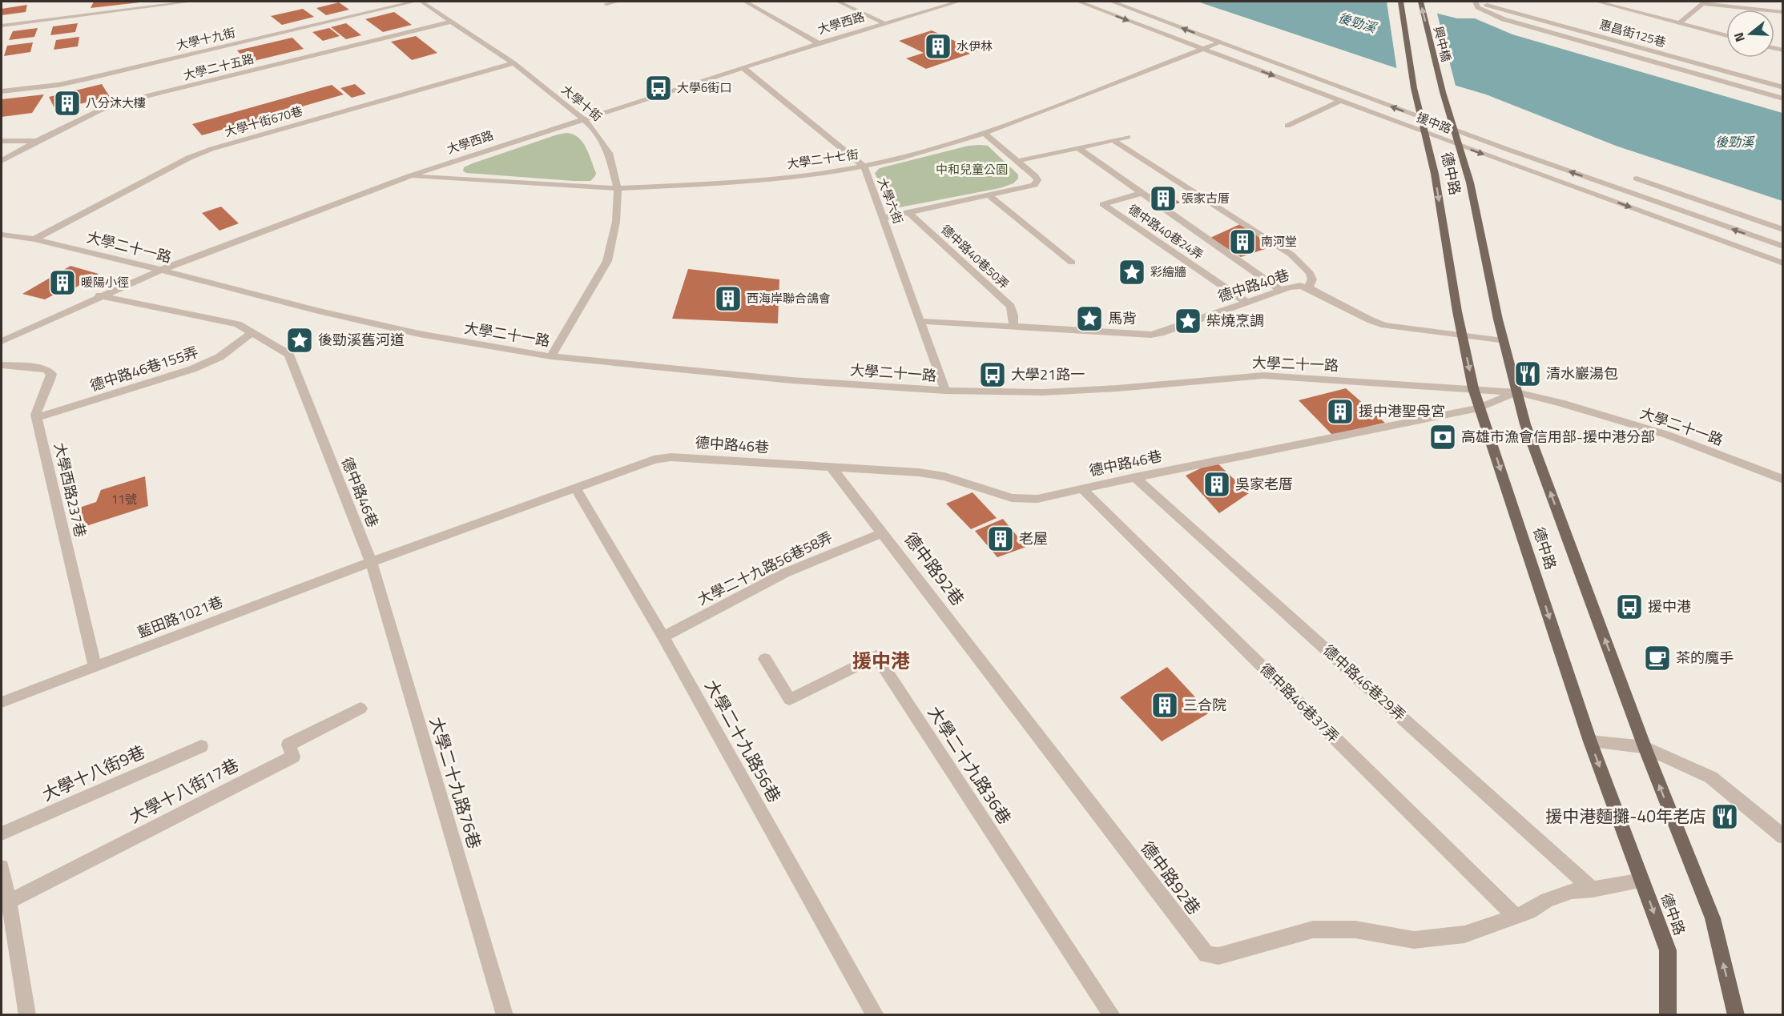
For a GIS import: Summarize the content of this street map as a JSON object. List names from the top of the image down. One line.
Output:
{"streets":{"main road":["興中橋","德中路"],"street":["大學西路","惠昌街125巷","大學十九街","大學二十五路","大學十街","大學十街670巷","援中路","大學二十七街","大學六街","德中路40巷24弄","大學二十一路","德中路40巷50弄","德中路40巷","德中路46巷155弄","德中路46巷","大學西路237巷","大學二十九路56巷58弄","德中路92巷","藍田路1021巷","德中路46巷29弄","德中路46巷37弄","大學二十九路56巷","大學二十九路36巷","大學十八街9巷","大學二十九路76巷","大學十八街17巷"]},"crossings":[["大學西路","大學十街"],["大學西路","大學二十七街"],["大學西路","大學六街"],["大學西路","大學二十一路"],["大學西路","德中路46巷"],["興中橋","德中路"],["大學二十五路","大學十街"],["大學十街","大學十街670巷"],["大學十街","大學二十七街"],["大學十街","大學二十一路"],["大學十街670巷","大學二十一路"],["援中路","大學二十七街"],["援中路","德中路"],["大學二十七街","大學六街"],["德中路","大學二十一路"],["德中路","德中路40巷"],["德中路","德中路46巷"],["德中路","德中路92巷"],["大學六街","大學二十一路"],["大學六街","德中路40巷"],["德中路40巷24弄","德中路40巷"],["大學二十一路","德中路46巷"],["德中路40巷50弄","德中路40巷"],["德中路46巷155弄","德中路46巷"],["德中路46巷155弄","大學西路237巷"],["德中路46巷","德中路92巷"],["德中路46巷","藍田路1021巷"],["德中路46巷","德中路46巷29弄"],["德中路46巷","德中路46巷37弄"],["德中路46巷","大學二十九路56巷"],["德中路46巷","大學二十九路76巷"],["大學西路237巷","藍田路1021巷"],["大學二十九路56巷58弄","德中路92巷"],["大學二十九路56巷58弄","大學二十九路56巷"],["德中路92巷","德中路46巷29弄"],["德中路92巷","德中路46巷37弄"],["藍田路1021巷","大學二十九路76巷"]],"one_way":["興中橋"],"districts":["援中港"],"water":["後勁溪"],"parks":["中和兒童公園"],"places":{"building":["水伊林","八分沐大樓","張家古厝","南河堂","暖陽小徑","西海岸聯合鴿會","援中港聖母宮","吳家老厝","老屋","三合院"],"bus stop":["大學6街口","大學21路一","援中港"],"place":["彩繪牆","馬背","柴燒烹調","後勁溪舊河道"],"restaurant":["清水巖湯包","援中港麵攤-40年老店"],"bank":["高雄市漁會信用部-援中港分部"],"cafe":["茶的魔手"]},"house_numbers":["11號"],"north":"left"}
